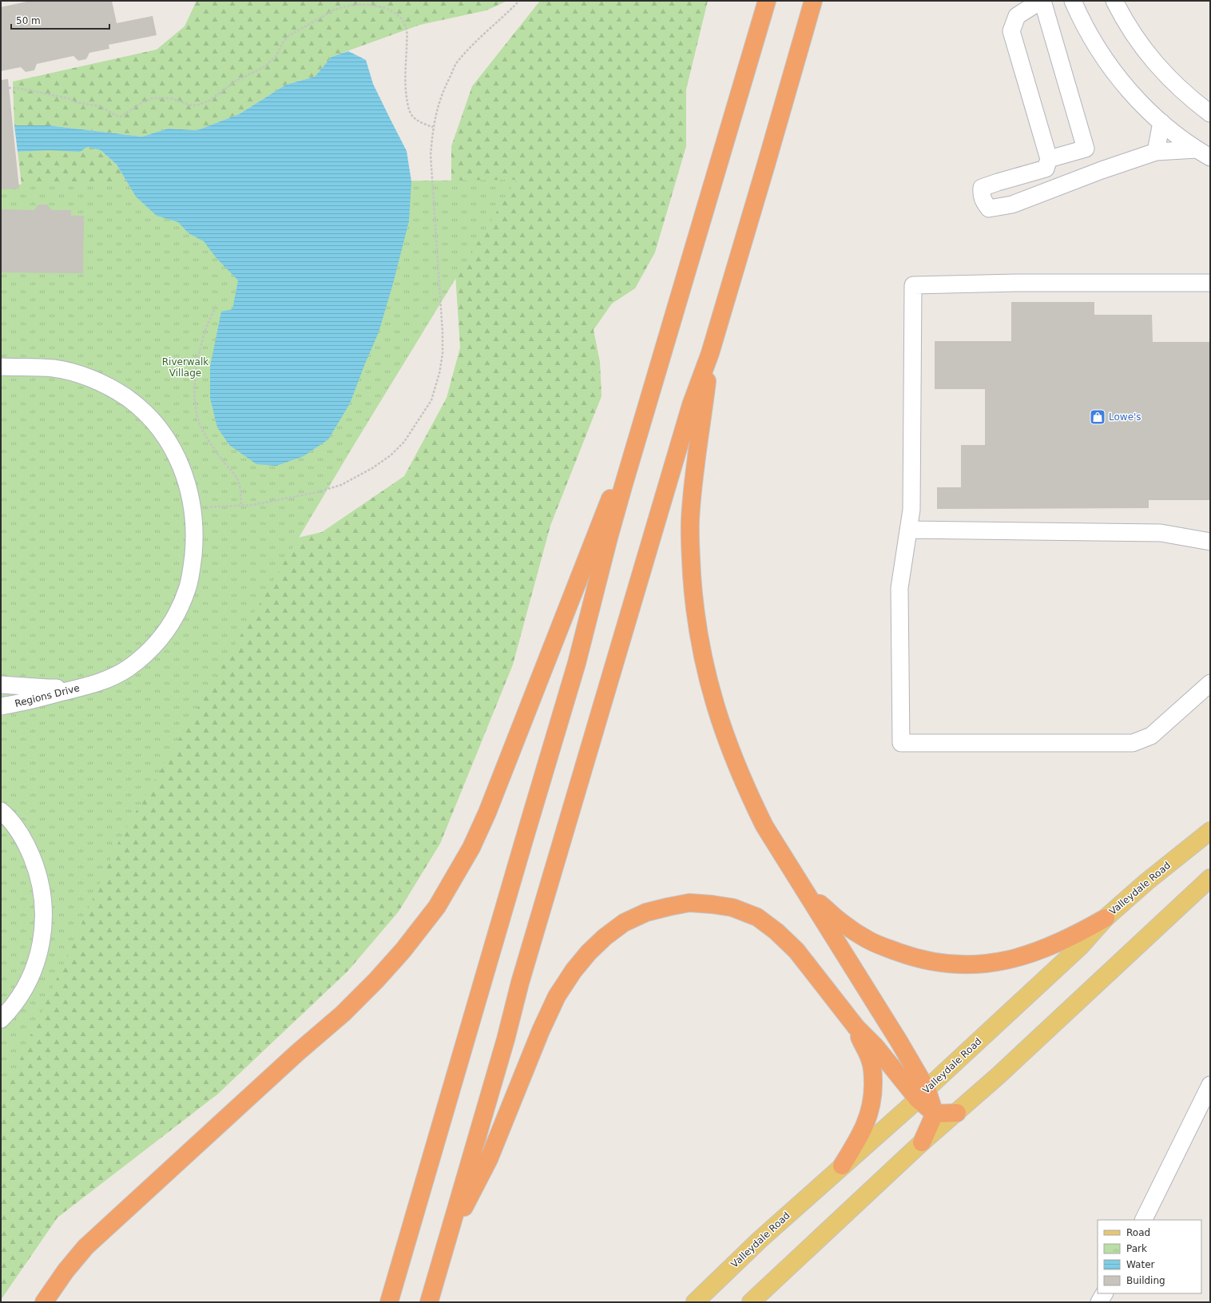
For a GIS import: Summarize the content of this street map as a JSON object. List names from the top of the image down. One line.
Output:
{"streets":{"main road":["Valleydale Road"],"street":["Regions Drive"]},"parks":["Riverwalk Village"],"places":{"shop":["Lowe's"]},"legend":["Road","Park","Water","Building"],"scale_bar":"50 m"}
